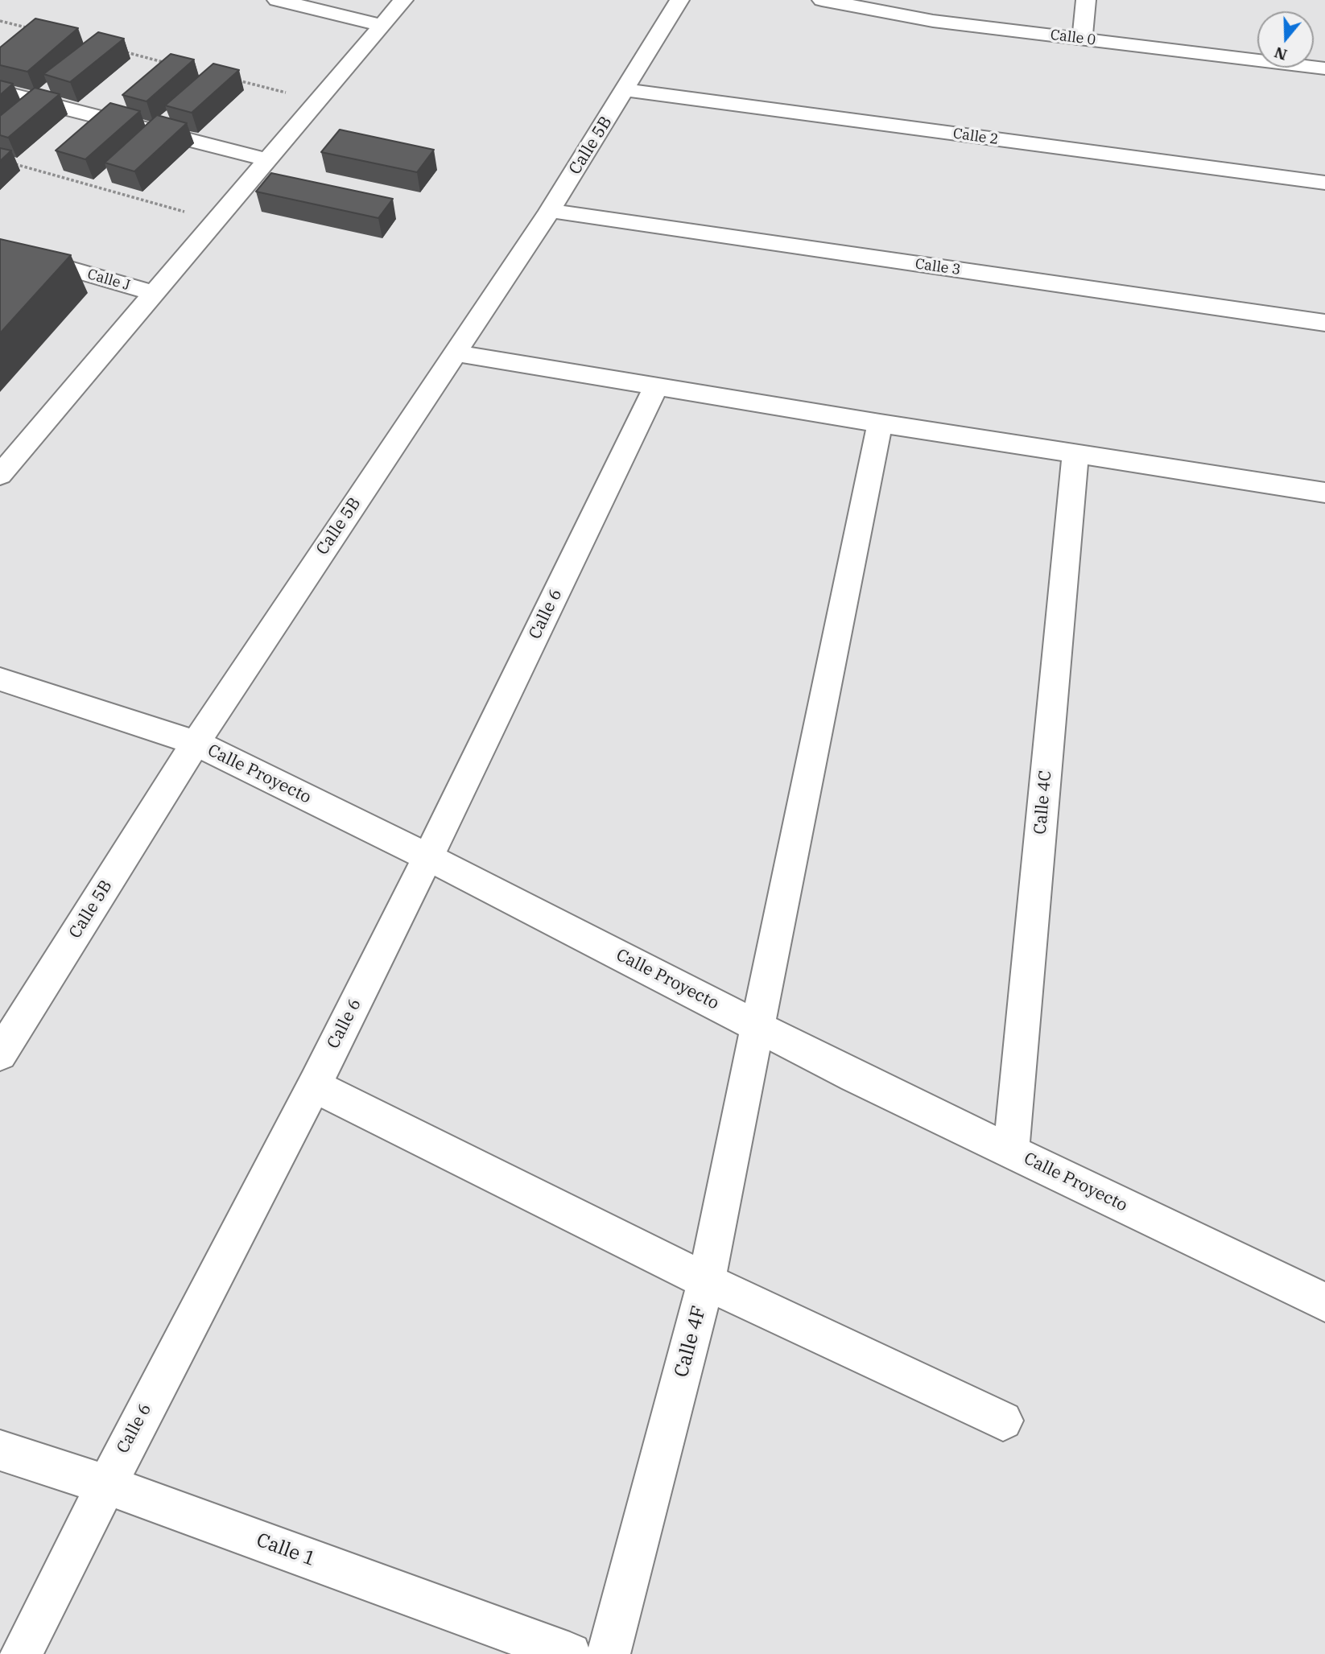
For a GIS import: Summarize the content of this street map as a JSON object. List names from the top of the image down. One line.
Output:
{"streets":{"street":["Calle 0","Calle 2","Calle 5B","Calle 3","Calle J","Calle 6","Calle Proyecto","Calle 4C","Calle 4F","Calle 1"]},"crossings":[["Calle 2","Calle 5B"],["Calle 5B","Calle 3"],["Calle 5B","Calle Proyecto"],["Calle 6","Calle Proyecto"],["Calle 6","Calle 1"],["Calle Proyecto","Calle 4C"],["Calle Proyecto","Calle 4F"]],"north":"bottom"}
